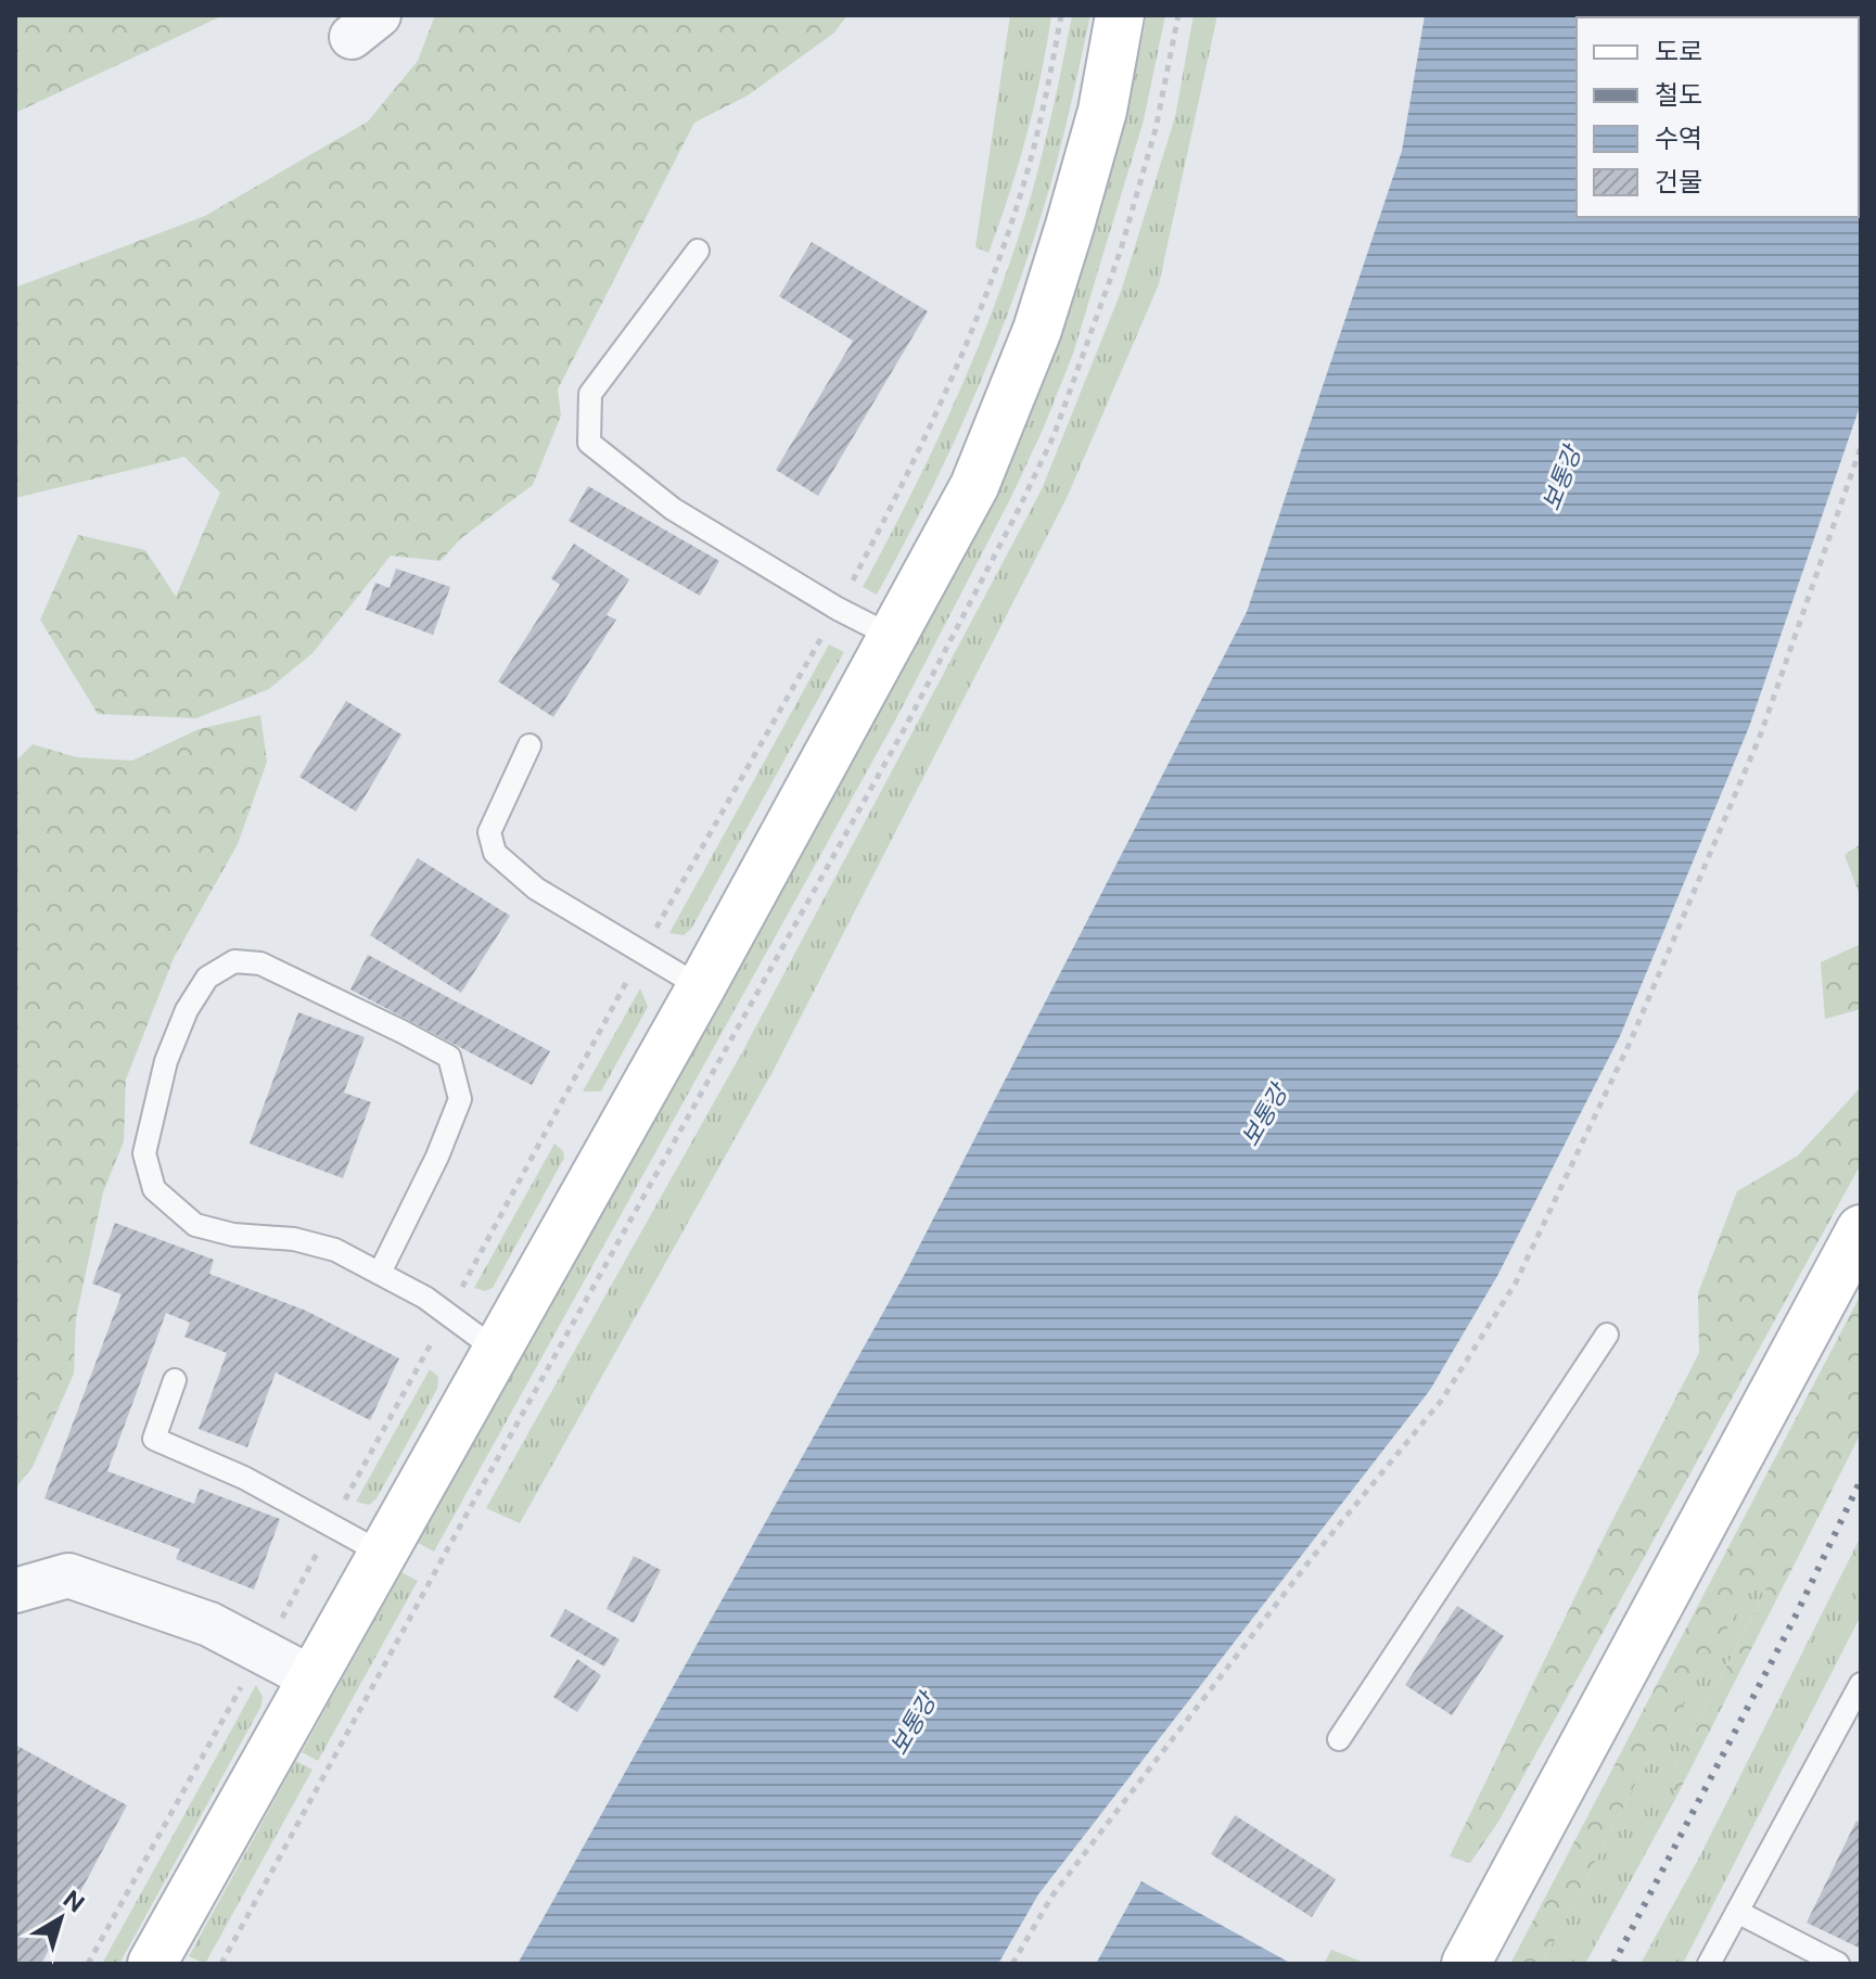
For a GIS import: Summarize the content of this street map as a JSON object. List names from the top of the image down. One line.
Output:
{"water":["보통강"],"legend":["도로","철도","수역","건물"],"north":"top right"}
